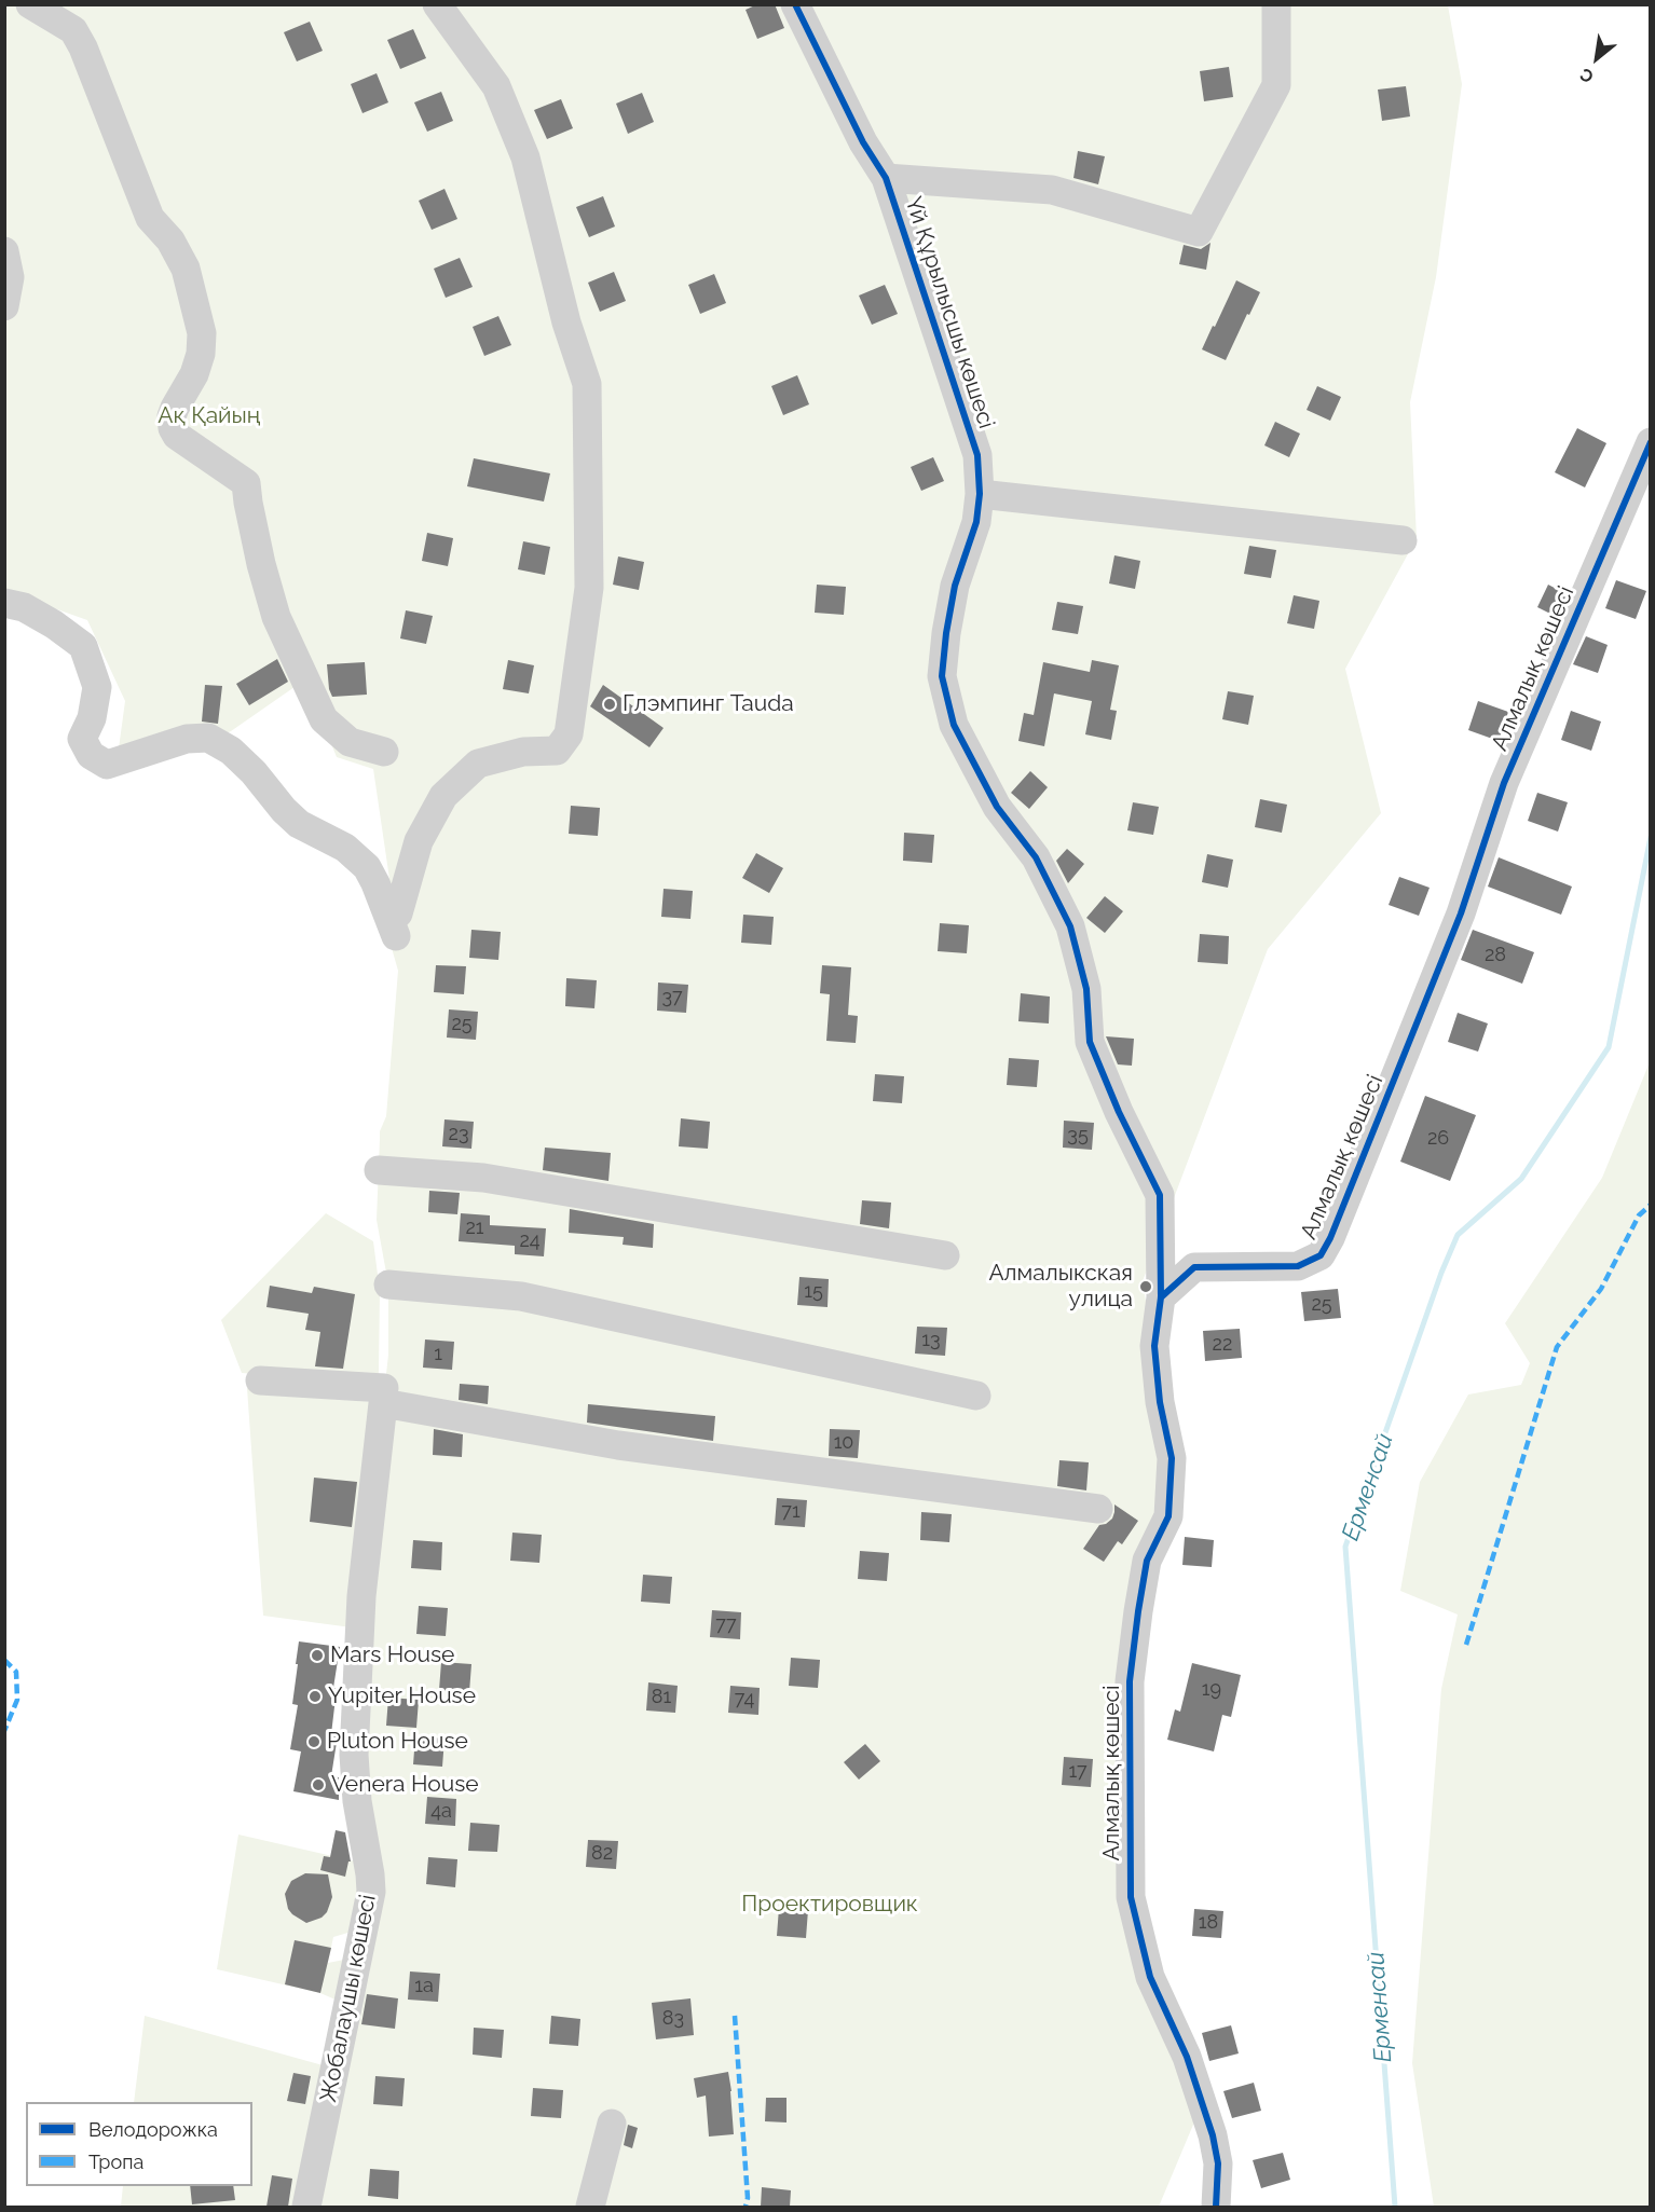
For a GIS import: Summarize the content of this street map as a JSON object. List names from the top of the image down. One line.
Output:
{"streets":{"street":["Үй Құрылысшы көшесі","Алмалық көшесі","Жобалаушы көшесі"]},"crossings":[["Үй Құрылысшы көшесі","Алмалық көшесі"]],"water":["Ерменсай"],"parks":["Ақ Қайың","Проектировщик"],"places":["Глэмпинг Tauda","Алмалыкская улица","Mars House","Yupiter House","Pluton House","Venera House"],"house_numbers":["28","37","25","23","35","26","21","24","15","25","13","22","1","10","71","77","19","81","74","17","4а","82","18","1а","83"],"legend":["Велодорожка","Тропа"],"north":"bottom left"}
